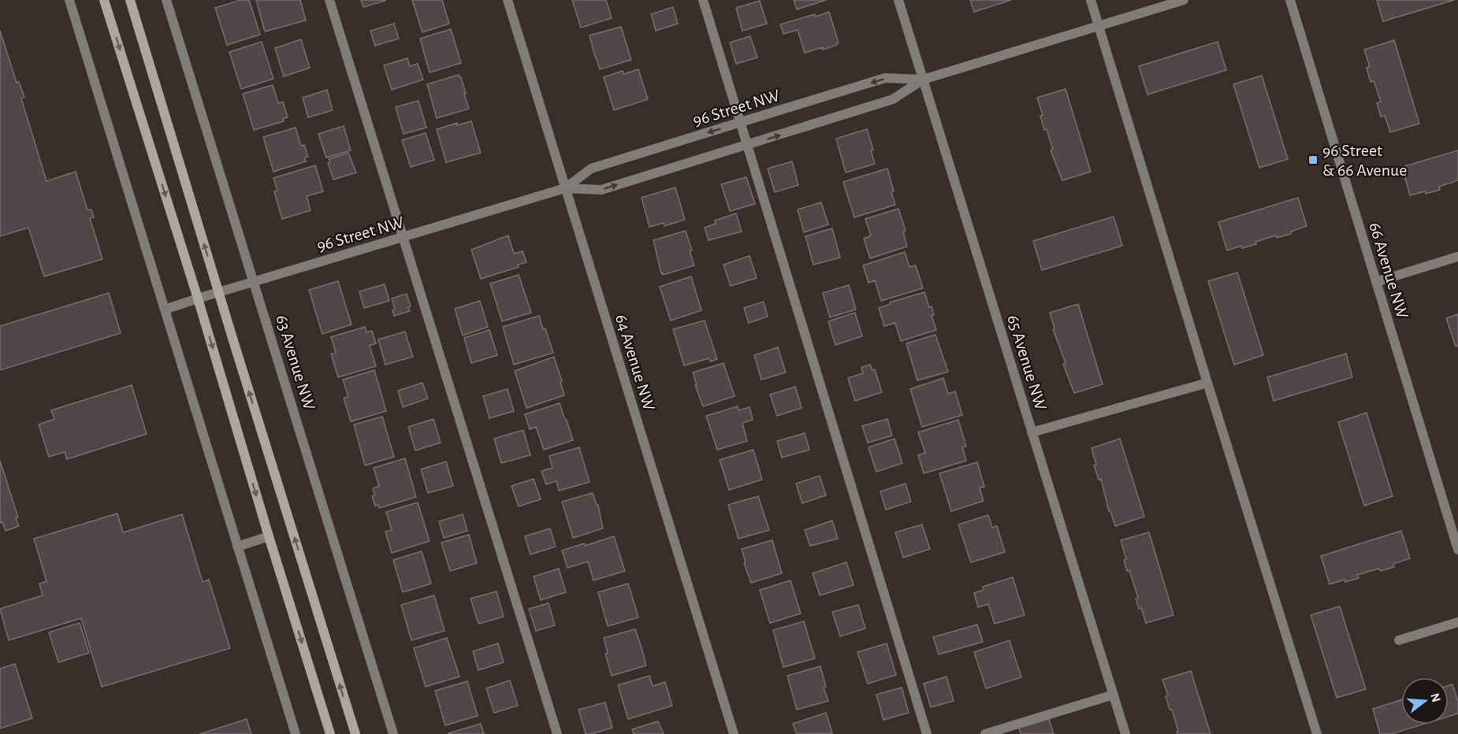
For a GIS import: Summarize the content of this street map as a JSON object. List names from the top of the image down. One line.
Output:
{"streets":{"street":["96 Street NW","66 Avenue NW","63 Avenue NW","64 Avenue NW","65 Avenue NW"]},"crossings":[["96 Street NW","63 Avenue NW"],["96 Street NW","64 Avenue NW"],["96 Street NW","65 Avenue NW"]],"places":{"transit":["96 Street & 66 Avenue"]},"north":"right"}
